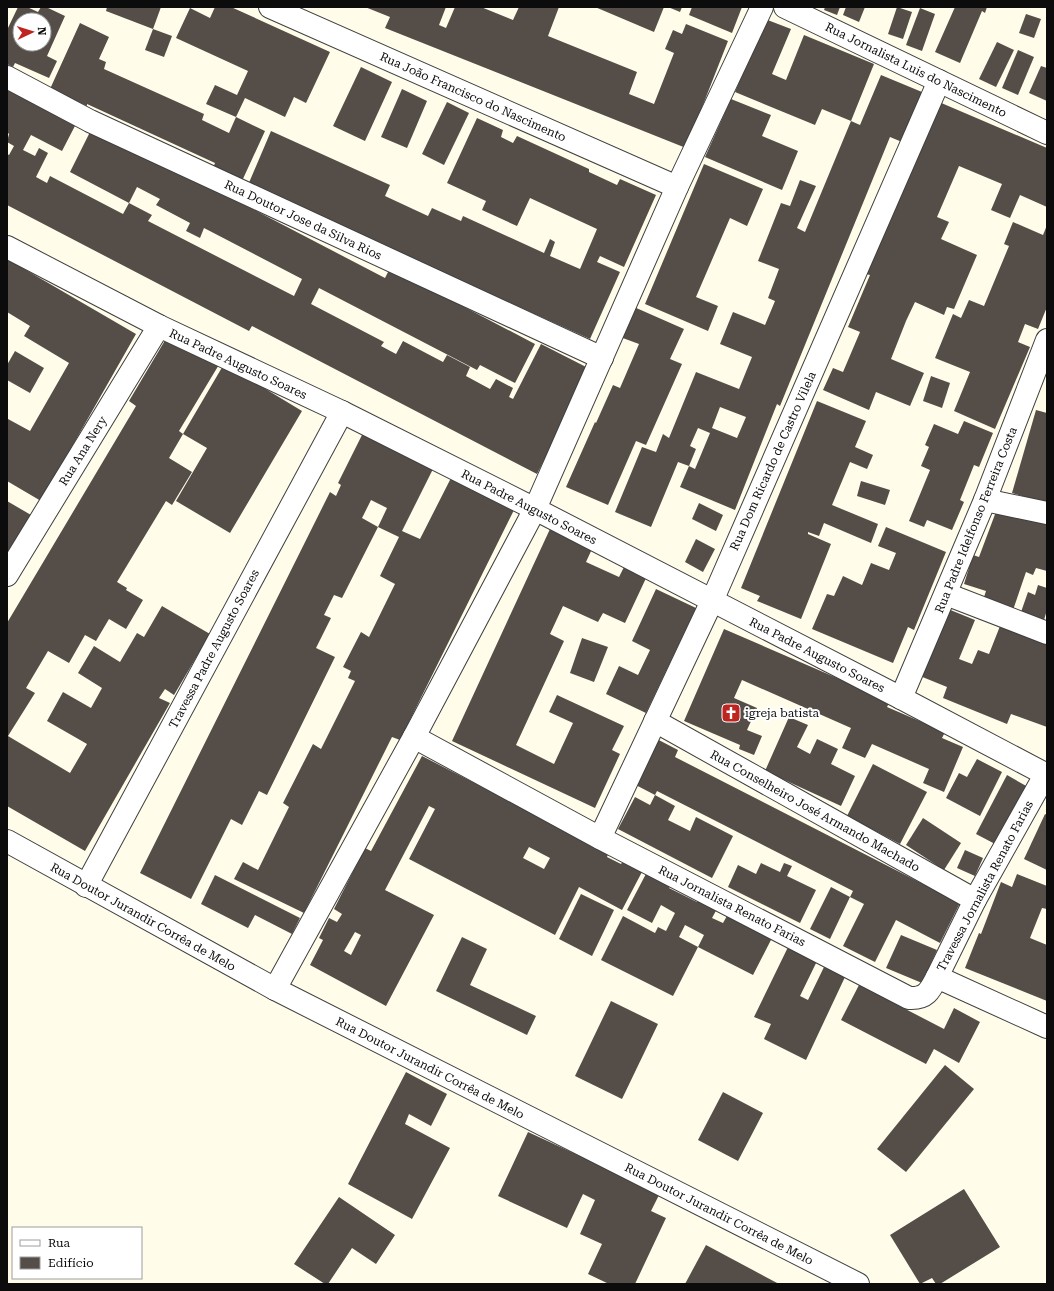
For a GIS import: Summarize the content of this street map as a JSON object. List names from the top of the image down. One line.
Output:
{"streets":{"street":["Rua Jornalista Luis do Nascimento","Rua João Francisco do Nascimento","Rua Doutor Jose da Silva Rios","Rua Padre Augusto Soares","Rua Ana Nery","Rua Dom Ricardo de Castro Vilela","Rua Padre Idelfonso Ferreira Costa","Travessa Padre Augusto Soares","Rua Conselheiro José Armando Machado","Travessa Jornalista Renato Farias","Rua Jornalista Renato Farias","Rua Doutor Jurandir Corrêa de Melo"]},"crossings":[["Rua Jornalista Luis do Nascimento","Rua Dom Ricardo de Castro Vilela"],["Rua Padre Augusto Soares","Rua Ana Nery"],["Rua Padre Augusto Soares","Rua Dom Ricardo de Castro Vilela"],["Rua Padre Augusto Soares","Rua Padre Idelfonso Ferreira Costa"],["Rua Padre Augusto Soares","Travessa Padre Augusto Soares"],["Rua Padre Augusto Soares","Travessa Jornalista Renato Farias"],["Rua Dom Ricardo de Castro Vilela","Rua Conselheiro José Armando Machado"],["Rua Dom Ricardo de Castro Vilela","Rua Jornalista Renato Farias"],["Travessa Padre Augusto Soares","Rua Doutor Jurandir Corrêa de Melo"],["Rua Conselheiro José Armando Machado","Travessa Jornalista Renato Farias"],["Travessa Jornalista Renato Farias","Rua Jornalista Renato Farias"]],"places":{"church":["igreja batista"]},"legend":["Rua","Edifício"],"north":"right"}
